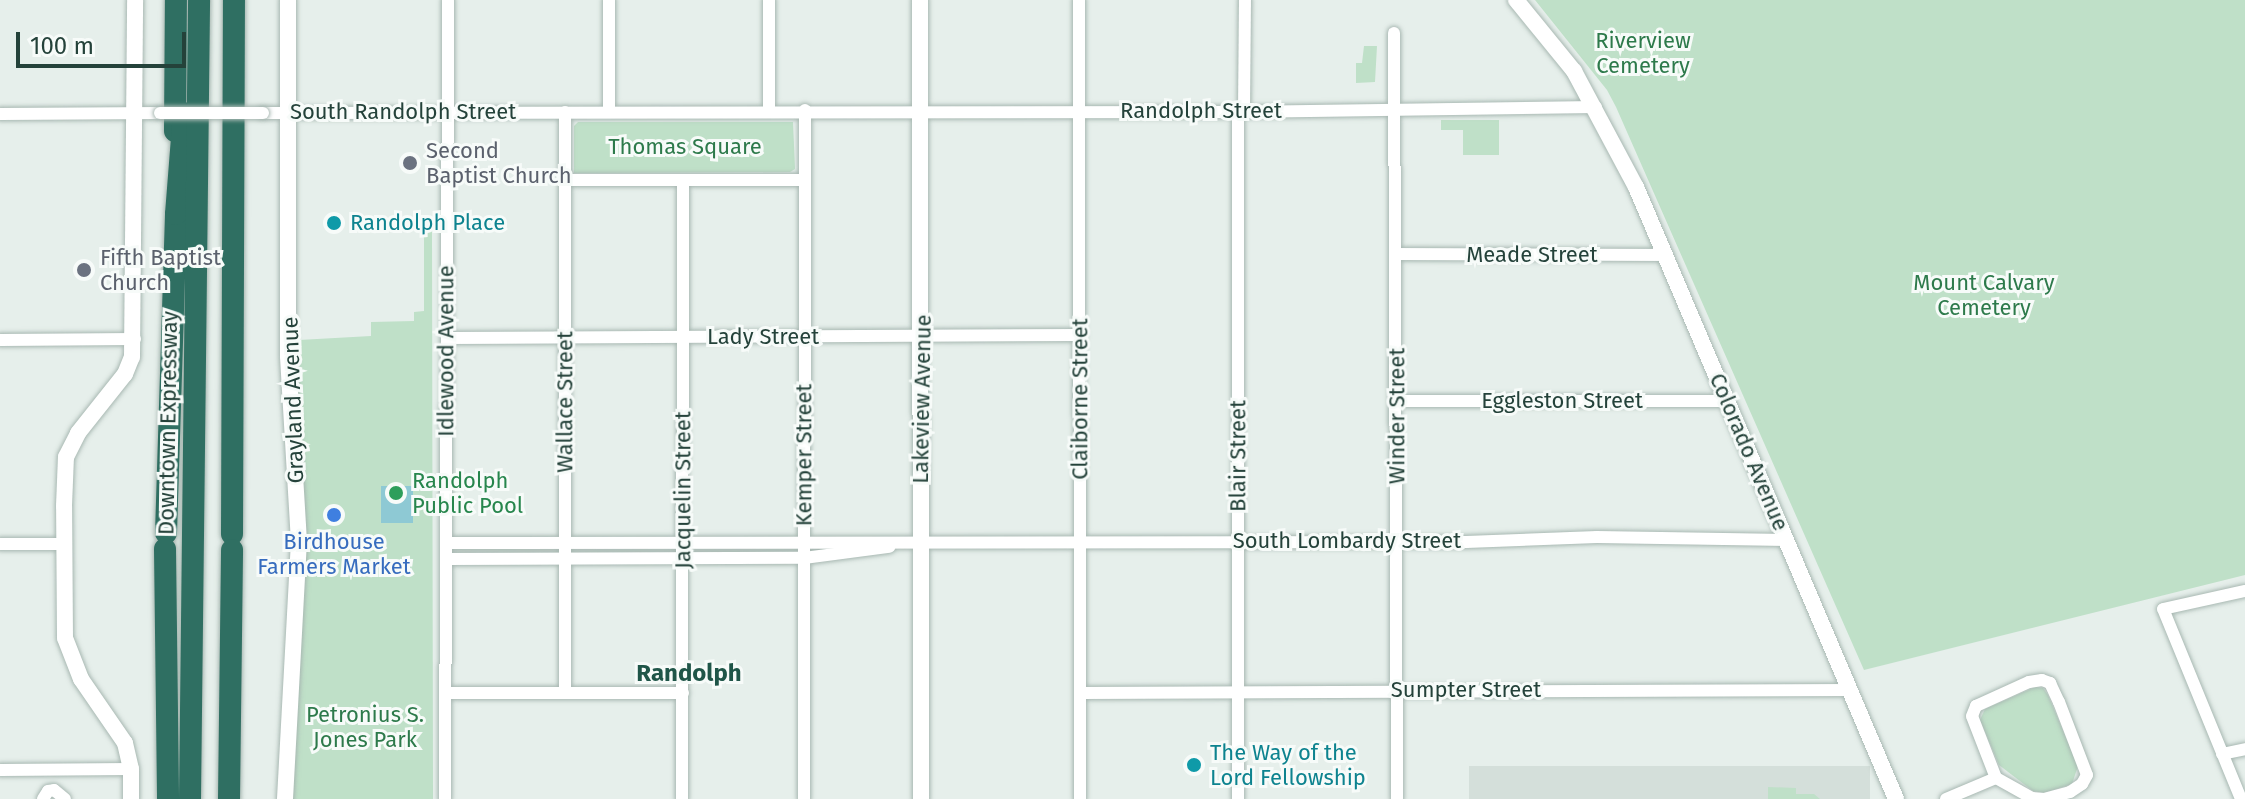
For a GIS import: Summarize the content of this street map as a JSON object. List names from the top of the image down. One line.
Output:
{"streets":{"highway":["Downtown Expressway"],"street":["Randolph Street","South Randolph Street","Meade Street","Lady Street","Idlewood Avenue","Lakeview Avenue","Claiborne Street","Grayland Avenue","Eggleston Street","Wallace Street","Winder Street","Colorado Avenue","Kemper Street","Blair Street","Jacquelin Street","South Lombardy Street","Sumpter Street"]},"crossings":[["Randolph Street","South Randolph Street"],["Randolph Street","Lakeview Avenue"],["Randolph Street","Claiborne Street"],["Randolph Street","Winder Street"],["Randolph Street","Colorado Avenue"],["Randolph Street","Kemper Street"],["Randolph Street","Blair Street"],["South Randolph Street","Idlewood Avenue"],["South Randolph Street","Grayland Avenue"],["South Randolph Street","Wallace Street"],["South Randolph Street","Kemper Street"],["Meade Street","Winder Street"],["Meade Street","Colorado Avenue"],["Lady Street","Idlewood Avenue"],["Lady Street","Lakeview Avenue"],["Lady Street","Claiborne Street"],["Lady Street","Wallace Street"],["Lady Street","Kemper Street"],["Lady Street","Jacquelin Street"],["Idlewood Avenue","South Lombardy Street"],["Lakeview Avenue","South Lombardy Street"],["Claiborne Street","South Lombardy Street"],["Claiborne Street","Sumpter Street"],["Eggleston Street","Winder Street"],["Eggleston Street","Colorado Avenue"],["Wallace Street","South Lombardy Street"],["Winder Street","South Lombardy Street"],["Winder Street","Sumpter Street"],["Colorado Avenue","South Lombardy Street"],["Colorado Avenue","Sumpter Street"],["Kemper Street","South Lombardy Street"],["Blair Street","South Lombardy Street"],["Blair Street","Sumpter Street"],["Jacquelin Street","South Lombardy Street"]],"districts":["Randolph"],"parks":["Riverview Cemetery","Thomas Square","Mount Calvary Cemetery","Petronius S. Jones Park"],"places":["Second Baptist Church","Randolph Place","Fifth Baptist Church","Randolph Public Pool","Birdhouse Farmers Market","The Way of the Lord Fellowship"],"scale_bar":"100 m"}
